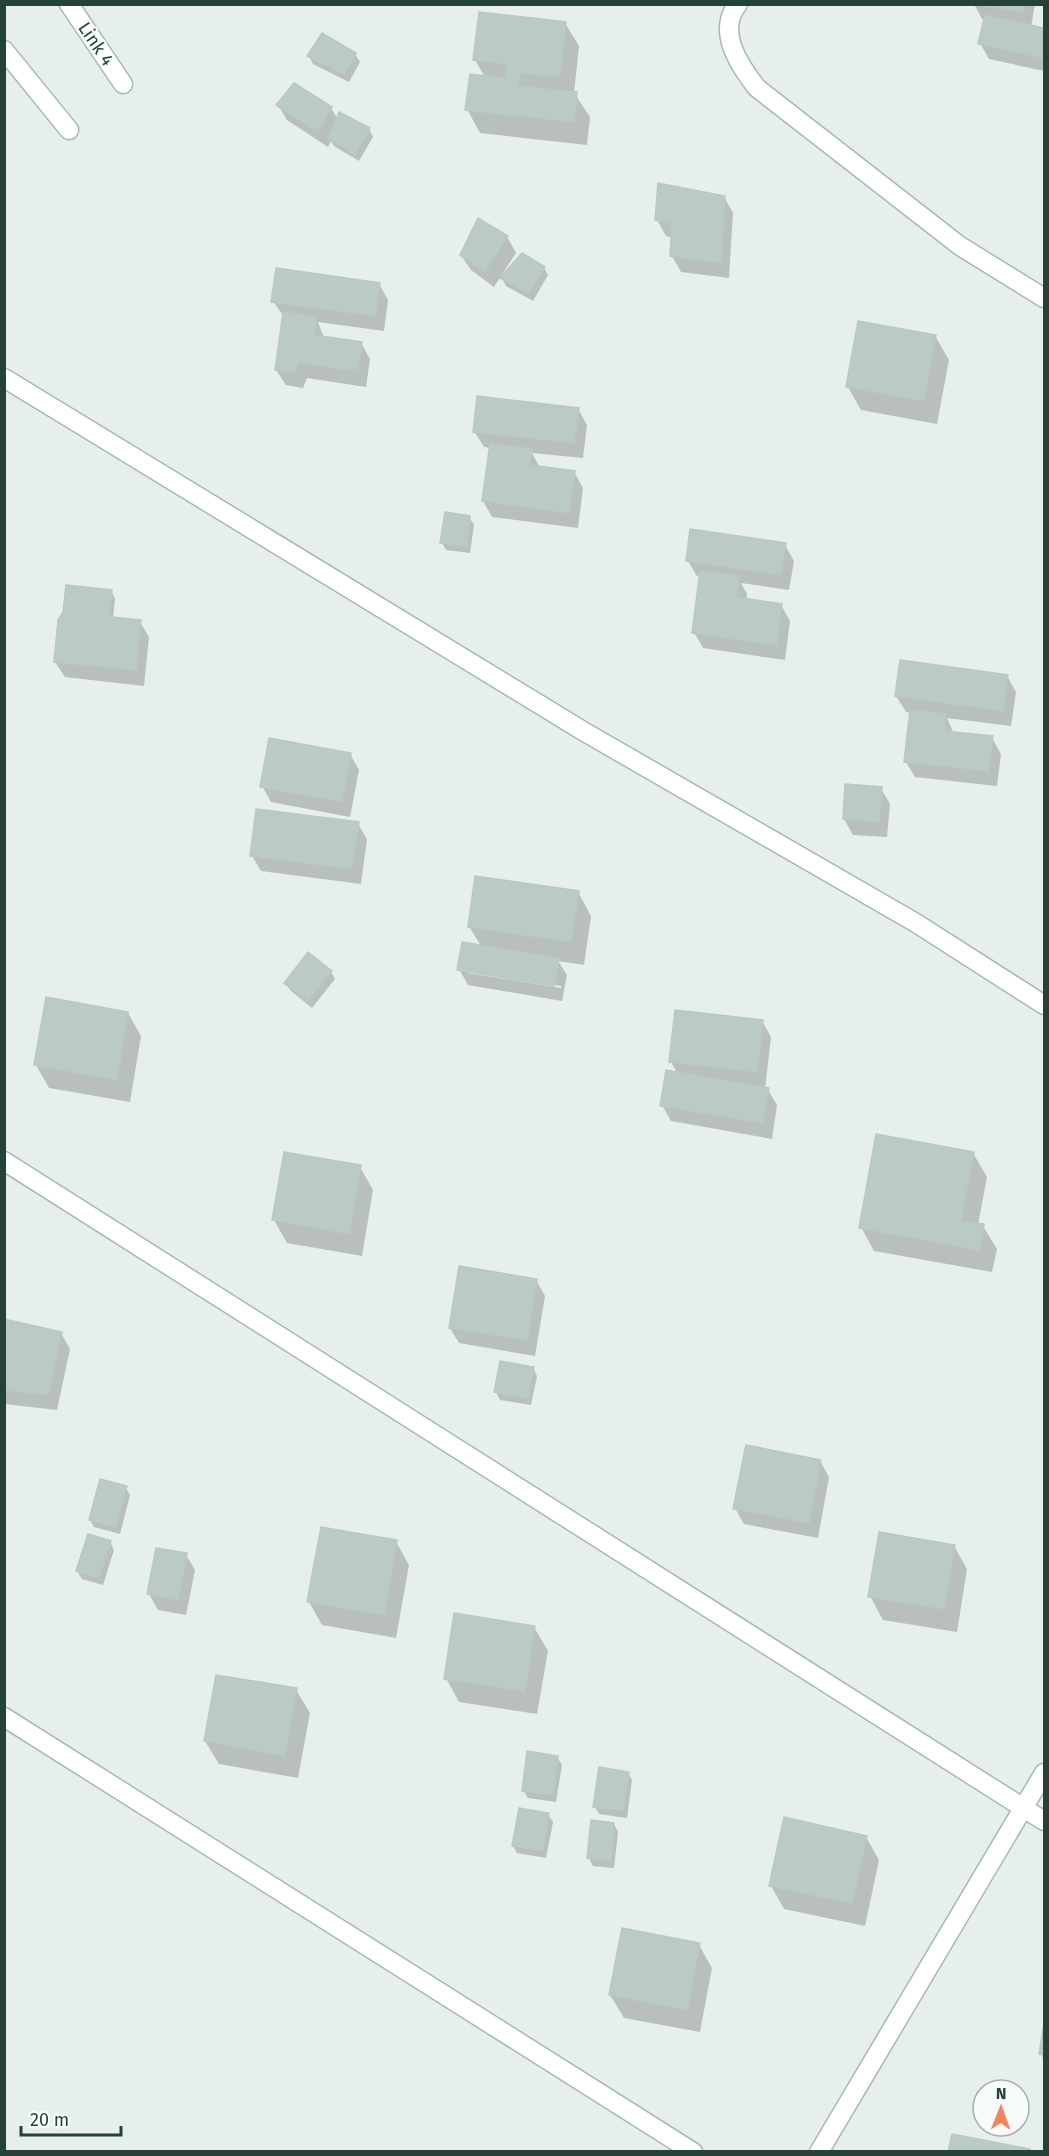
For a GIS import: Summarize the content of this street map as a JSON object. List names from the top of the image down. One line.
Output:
{"streets":{"street":["Link 4"]},"scale_bar":"20 m","north":"top"}
